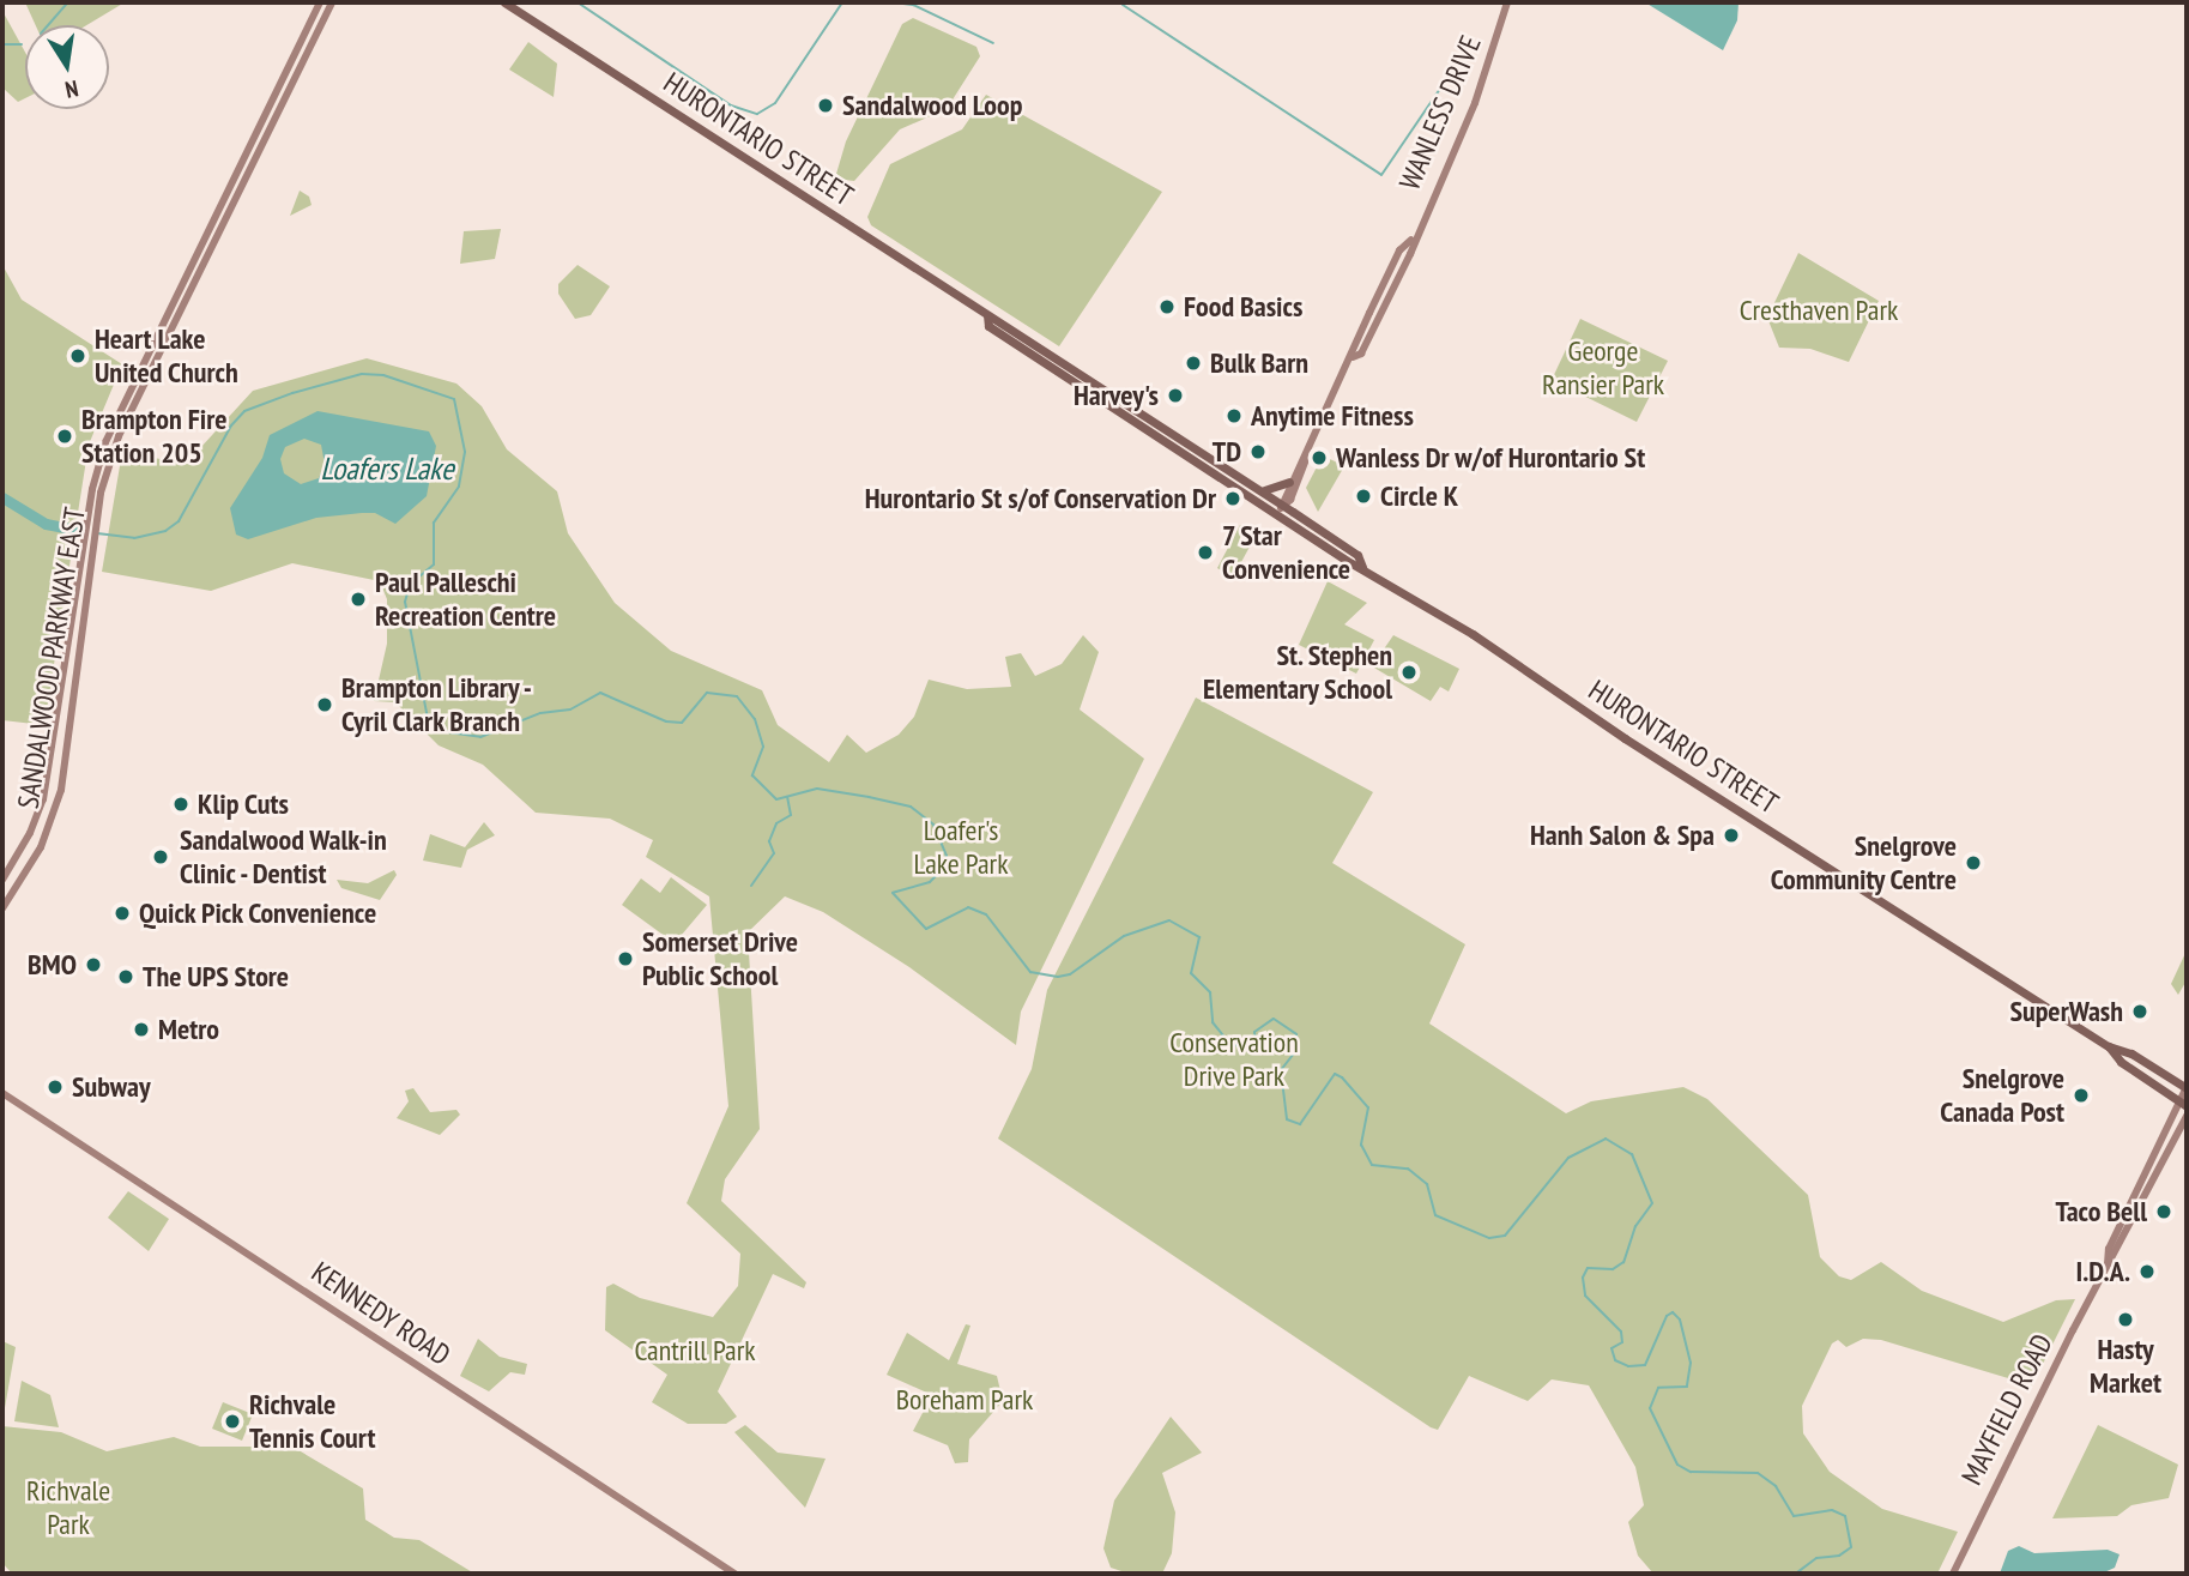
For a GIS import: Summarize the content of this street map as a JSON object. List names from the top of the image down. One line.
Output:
{"streets":{"main road":["WANLESS DRIVE","HURONTARIO STREET","SANDALWOOD PARKWAY EAST","KENNEDY ROAD","MAYFIELD ROAD"]},"crossings":[["WANLESS DRIVE","HURONTARIO STREET"],["HURONTARIO STREET","MAYFIELD ROAD"]],"water":["Loafers Lake"],"parks":["Cresthaven Park","George Ransier Park","Loafer's Lake Park","Conservation Drive Park","Cantrill Park","Boreham Park","Richvale Park"],"places":["Sandalwood Loop","Food Basics","Heart Lake United Church","Bulk Barn","Harvey's","Anytime Fitness","Brampton Fire Station 205","TD","Wanless Dr w/of Hurontario St","Circle K","Hurontario St s/of Conservation Dr","7 Star Convenience","Paul Palleschi Recreation Centre","St. Stephen Elementary School","Brampton Library - Cyril Clark Branch","Klip Cuts","Hanh Salon & Spa","Sandalwood Walk-in Clinic - Dentist","Snelgrove Community Centre","Quick Pick Convenience","Somerset Drive Public School","BMO","The UPS Store","SuperWash","Metro","Subway","Snelgrove Canada Post","Taco Bell","I.D.A.","Hasty Market","Richvale Tennis Court"],"north":"bottom"}
